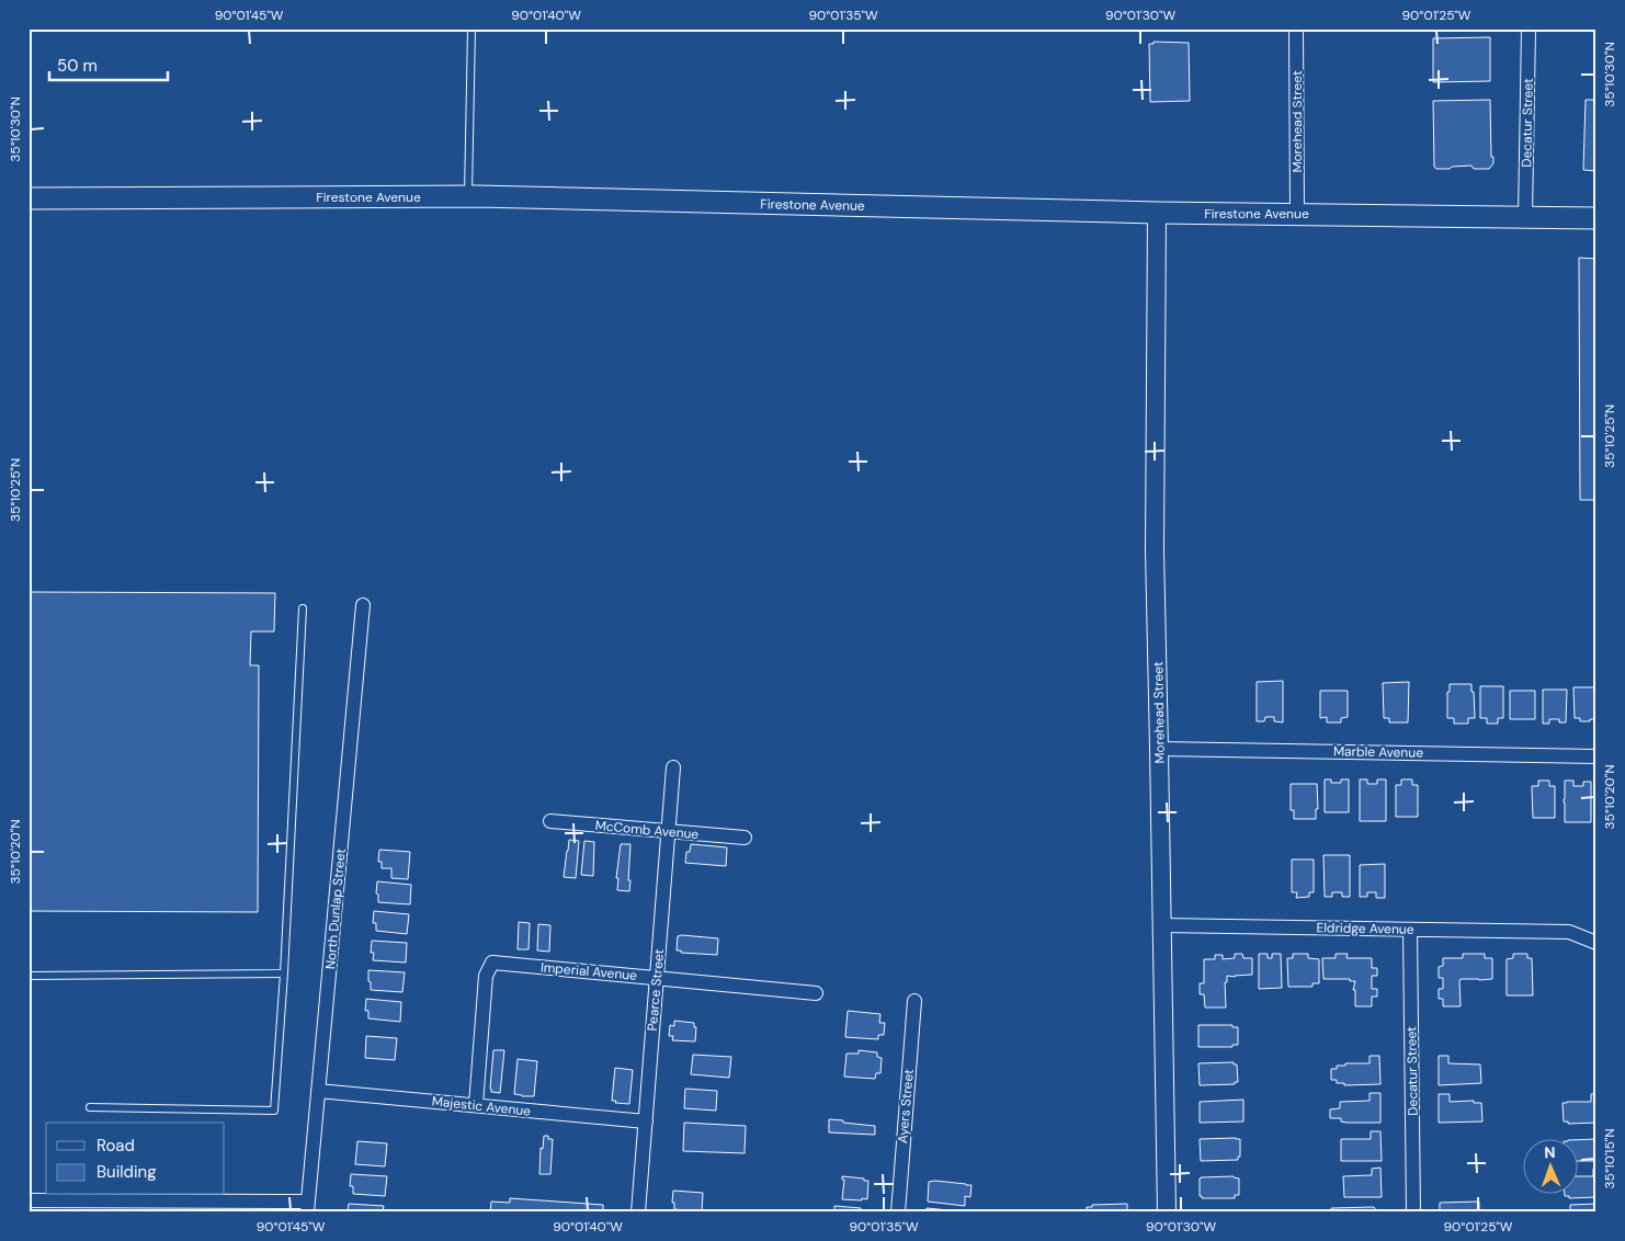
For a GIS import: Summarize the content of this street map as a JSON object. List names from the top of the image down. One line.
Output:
{"streets":{"main road":["Firestone Avenue"],"street":["Morehead Street","Decatur Street","Marble Avenue","McComb Avenue","North Dunlap Street","Eldridge Avenue","Imperial Avenue","Pearce Street","Majestic Avenue","Ayers Street"]},"crossings":[["Morehead Street","Firestone Avenue"],["Morehead Street","Marble Avenue"],["Morehead Street","Eldridge Avenue"],["Decatur Street","Firestone Avenue"],["Decatur Street","Eldridge Avenue"],["McComb Avenue","Pearce Street"],["North Dunlap Street","Majestic Avenue"],["Imperial Avenue","Pearce Street"],["Imperial Avenue","Majestic Avenue"],["Pearce Street","Majestic Avenue"]],"legend":["Road","Building"],"scale_bar":"50 m","north":"top","coordinates":["90°01'45\"W","90°01'40\"W","90°01'35\"W","90°01'30\"W","90°01'25\"W","35°10'30\"N","35°10'25\"N","35°10'20\"N","35°10'15\"N"]}
